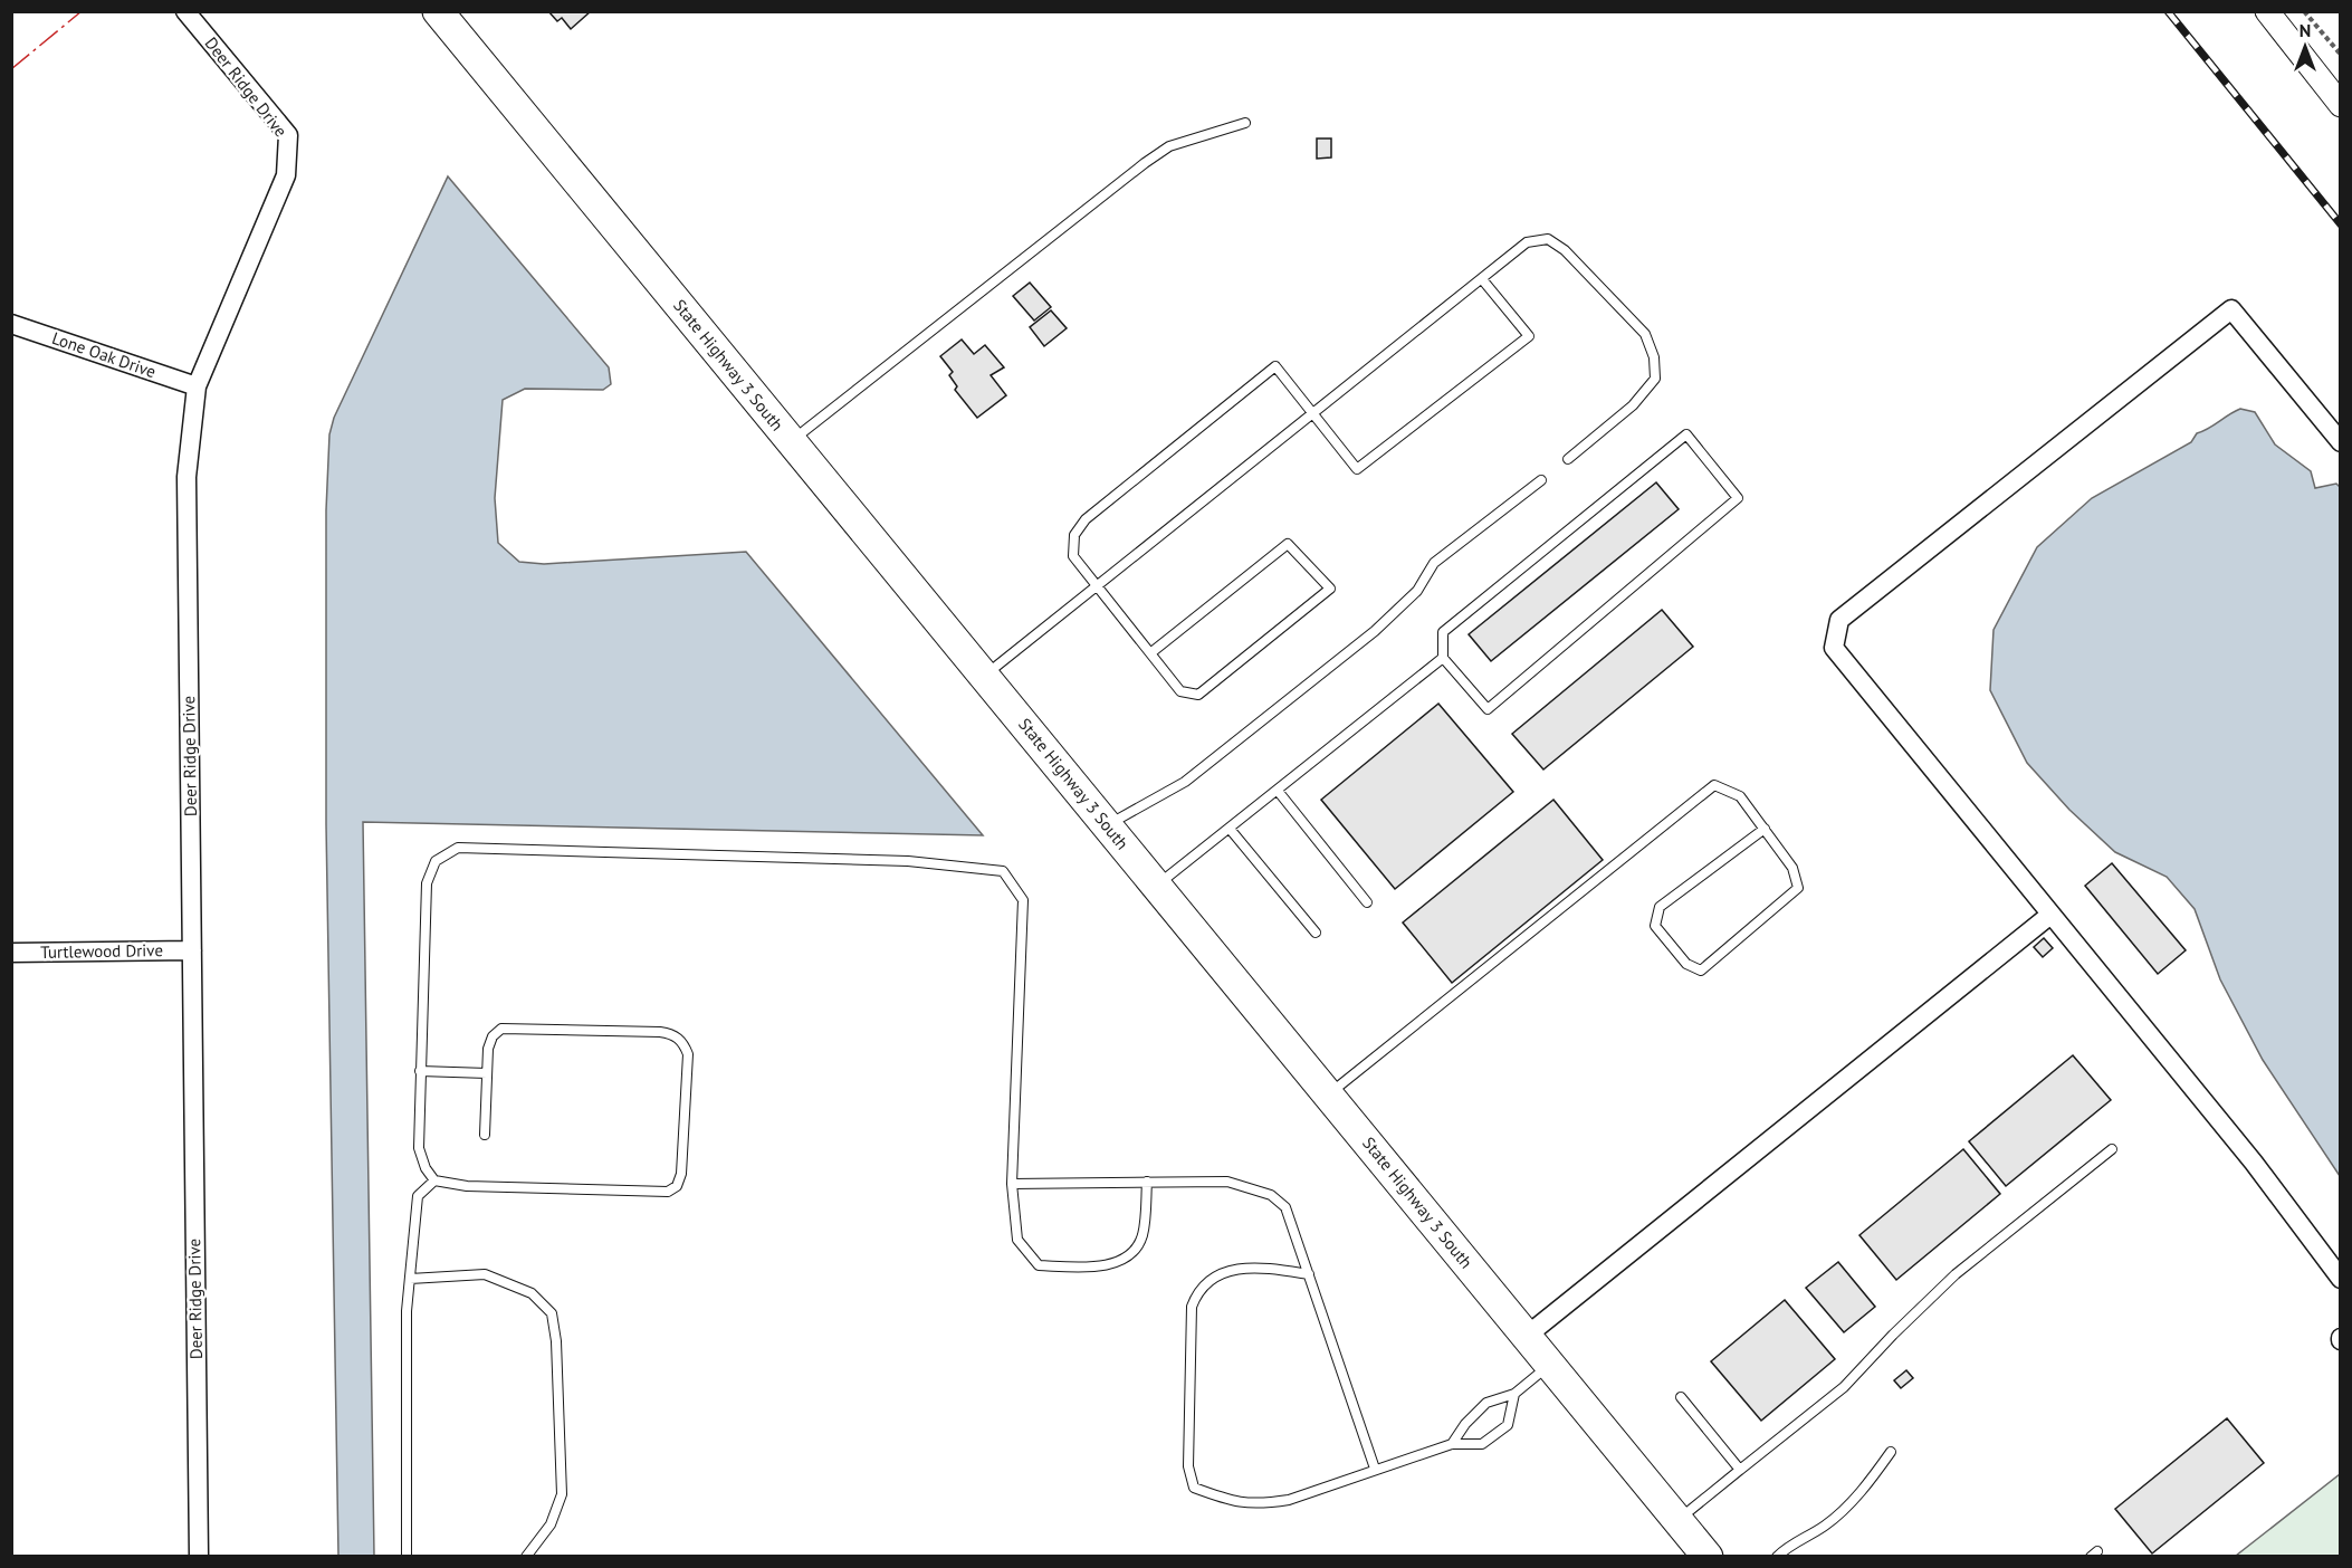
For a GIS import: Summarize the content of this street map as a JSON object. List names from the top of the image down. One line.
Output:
{"streets":{"main road":["State Highway 3 South"],"street":["Deer Ridge Drive","Lone Oak Drive","Turtlewood Drive"]},"crossings":[["Deer Ridge Drive","Lone Oak Drive"],["Deer Ridge Drive","Turtlewood Drive"]],"north":"top"}
